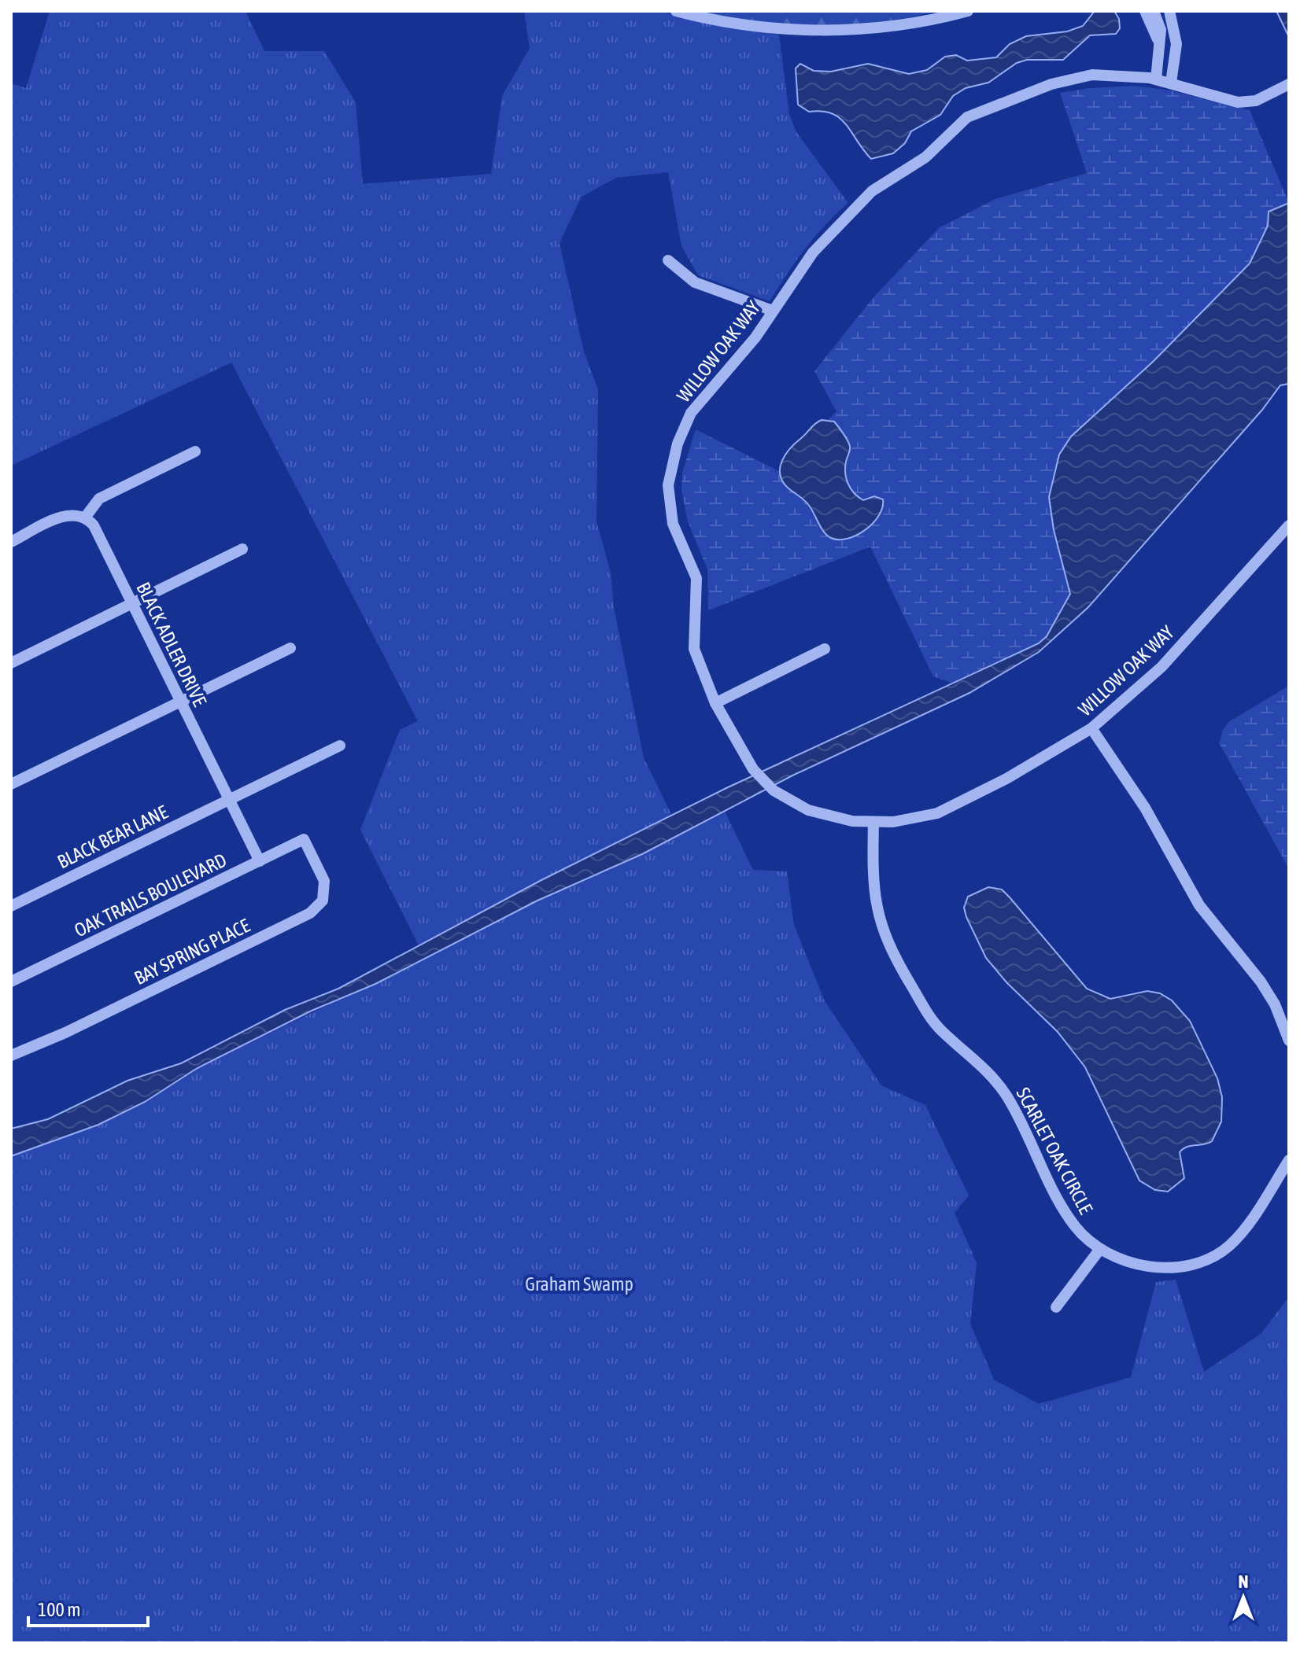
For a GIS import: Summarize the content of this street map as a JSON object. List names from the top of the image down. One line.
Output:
{"streets":{"street":["WILLOW OAK WAY","BLACK ADLER DRIVE","BLACK BEAR LANE","OAK TRAILS BOULEVARD","BAY SPRING PLACE","SCARLET OAK CIRCLE"]},"crossings":[["WILLOW OAK WAY","SCARLET OAK CIRCLE"],["BLACK ADLER DRIVE","BLACK BEAR LANE"],["BLACK ADLER DRIVE","OAK TRAILS BOULEVARD"],["OAK TRAILS BOULEVARD","BAY SPRING PLACE"]],"parks":["Graham Swamp"],"scale_bar":"100 m","north":"top"}
